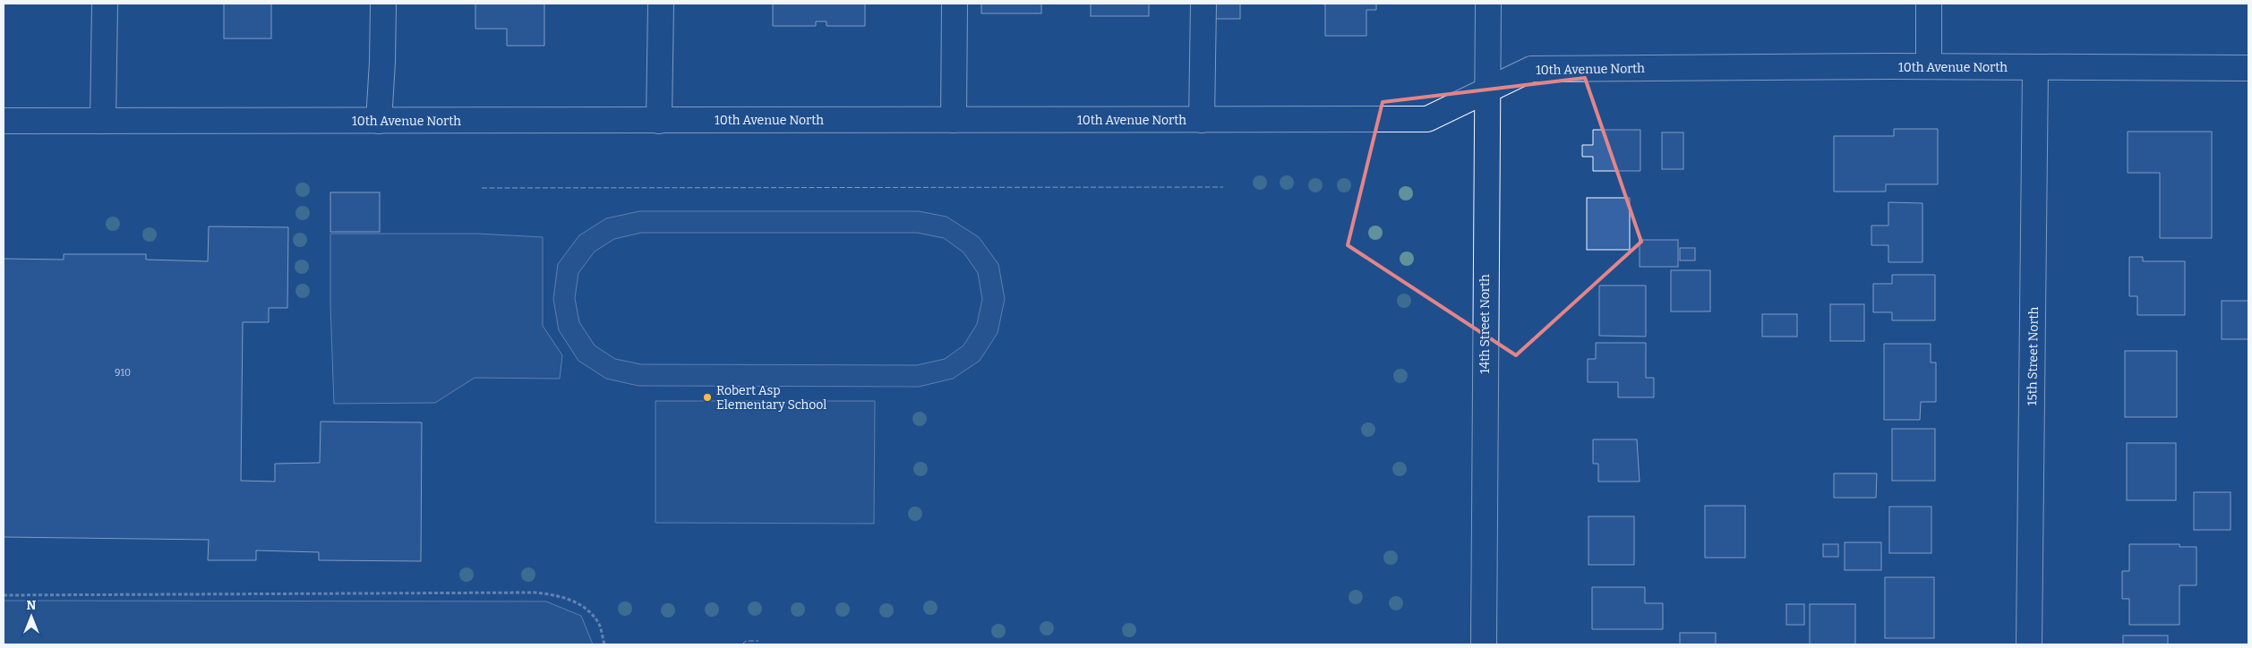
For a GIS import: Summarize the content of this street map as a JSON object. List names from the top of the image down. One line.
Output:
{"streets":{"street":["10th Avenue North","14th Street North","15th Street North"]},"crossings":[["10th Avenue North","14th Street North"],["10th Avenue North","15th Street North"]],"places":["Robert Asp Elementary School"],"house_numbers":["910"],"north":"top"}
